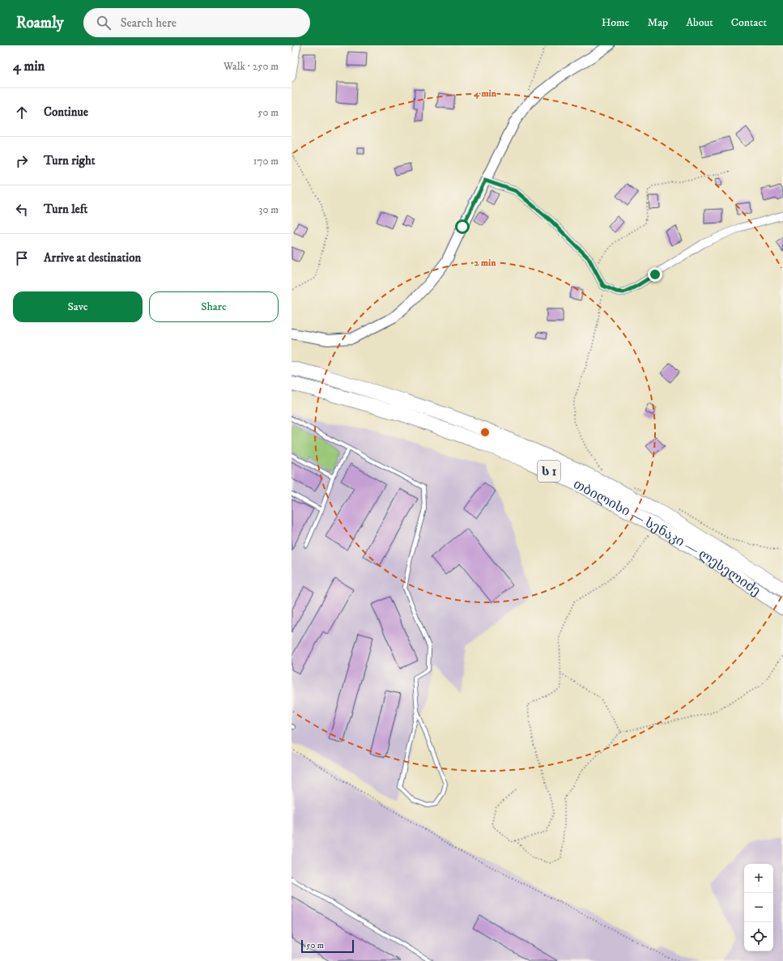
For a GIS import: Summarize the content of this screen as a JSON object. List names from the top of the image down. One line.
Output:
{"streets":{"highway":["ს 1","თბილისი — სენაკი — ლესელიძე"]},"scale_bar":"50 m","page":{"header":"Roamly","search":"Search here","nav":["Home","Map","About","Contact"],"heading":["4 min","Walk · 250 m"],"list":[["Continue","50 m"],["Turn right","170 m"],["Turn left","30 m"],"Arrive at destination"],"buttons":["Save","Share"],"map_buttons":["+","−"],"scale":"50 m"},"rings":["4 min","2 min"]}
